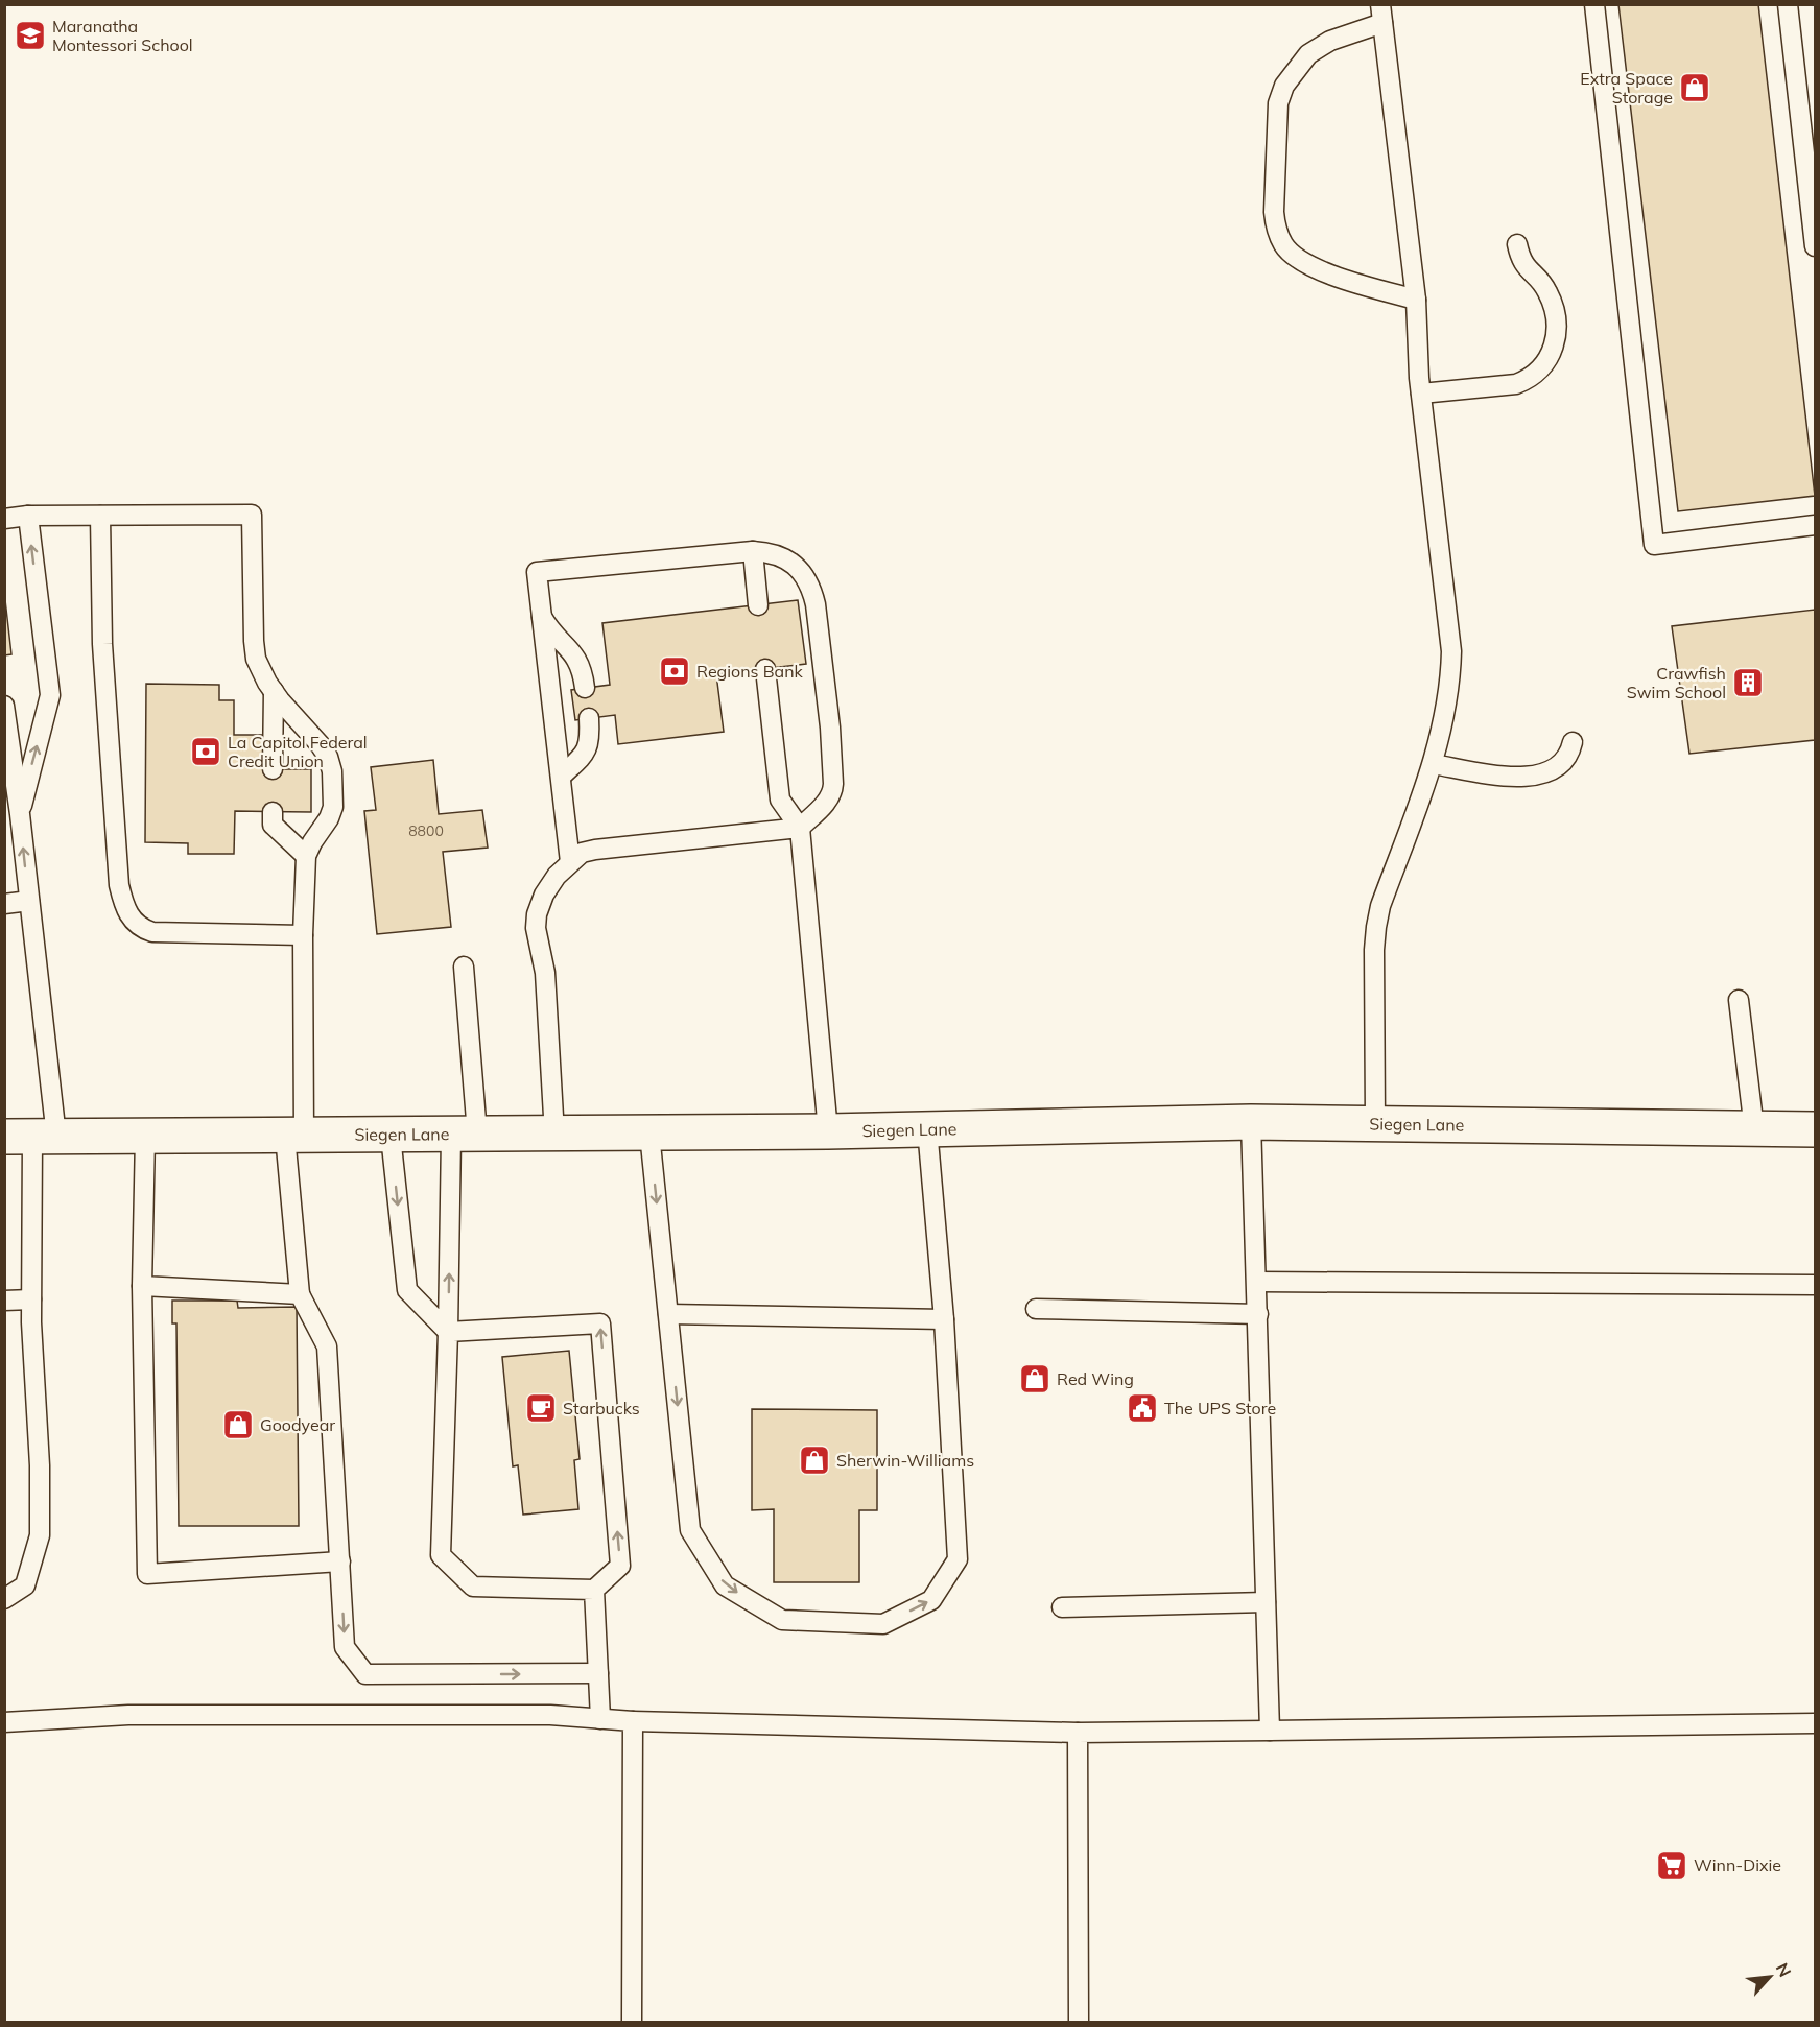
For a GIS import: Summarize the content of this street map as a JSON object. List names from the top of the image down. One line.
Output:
{"streets":{"main road":["Siegen Lane"]},"places":{"school or university":["Maranatha Montessori School"],"shop":["Extra Space Storage","Red Wing","Goodyear","Sherwin-Williams"],"bank":["Regions Bank","La Capitol Federal Credit Union"],"building":["Crawfish Swim School"],"cafe":["Starbucks"],"public building":["The UPS Store"],"supermarket":["Winn-Dixie"]},"house_numbers":["8800"],"north":"top right"}
